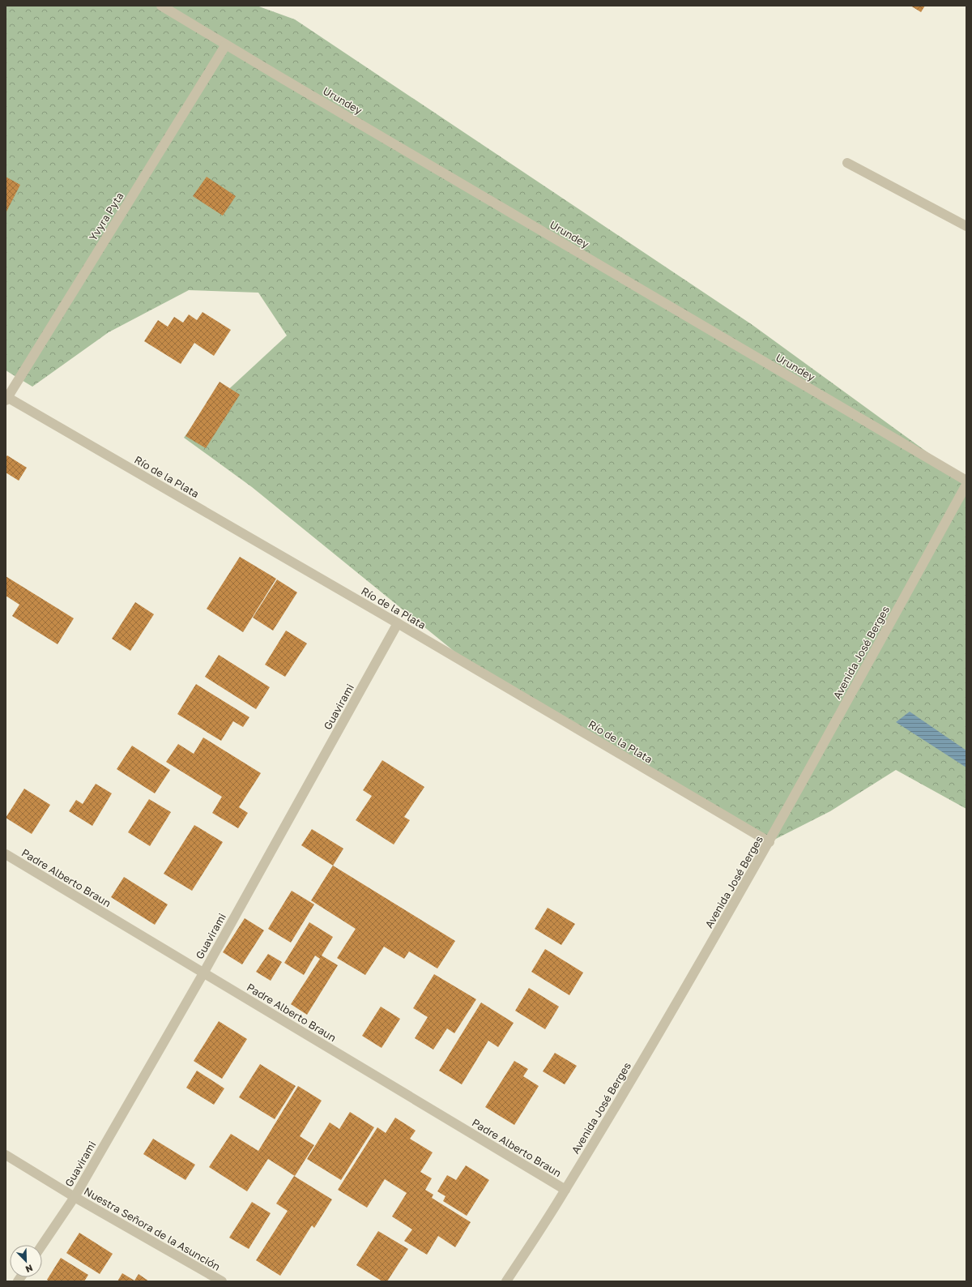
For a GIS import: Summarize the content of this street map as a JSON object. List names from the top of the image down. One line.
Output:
{"streets":{"street":["Urundey","Yvyra Pyta","Río de la Plata","Avenida José Berges","Guavirami","Padre Alberto Braun","Nuestra Señora de la Asunción"]},"crossings":[["Urundey","Yvyra Pyta"],["Yvyra Pyta","Río de la Plata"],["Río de la Plata","Avenida José Berges"],["Río de la Plata","Guavirami"],["Avenida José Berges","Padre Alberto Braun"],["Guavirami","Padre Alberto Braun"],["Guavirami","Nuestra Señora de la Asunción"]],"north":"bottom right"}
